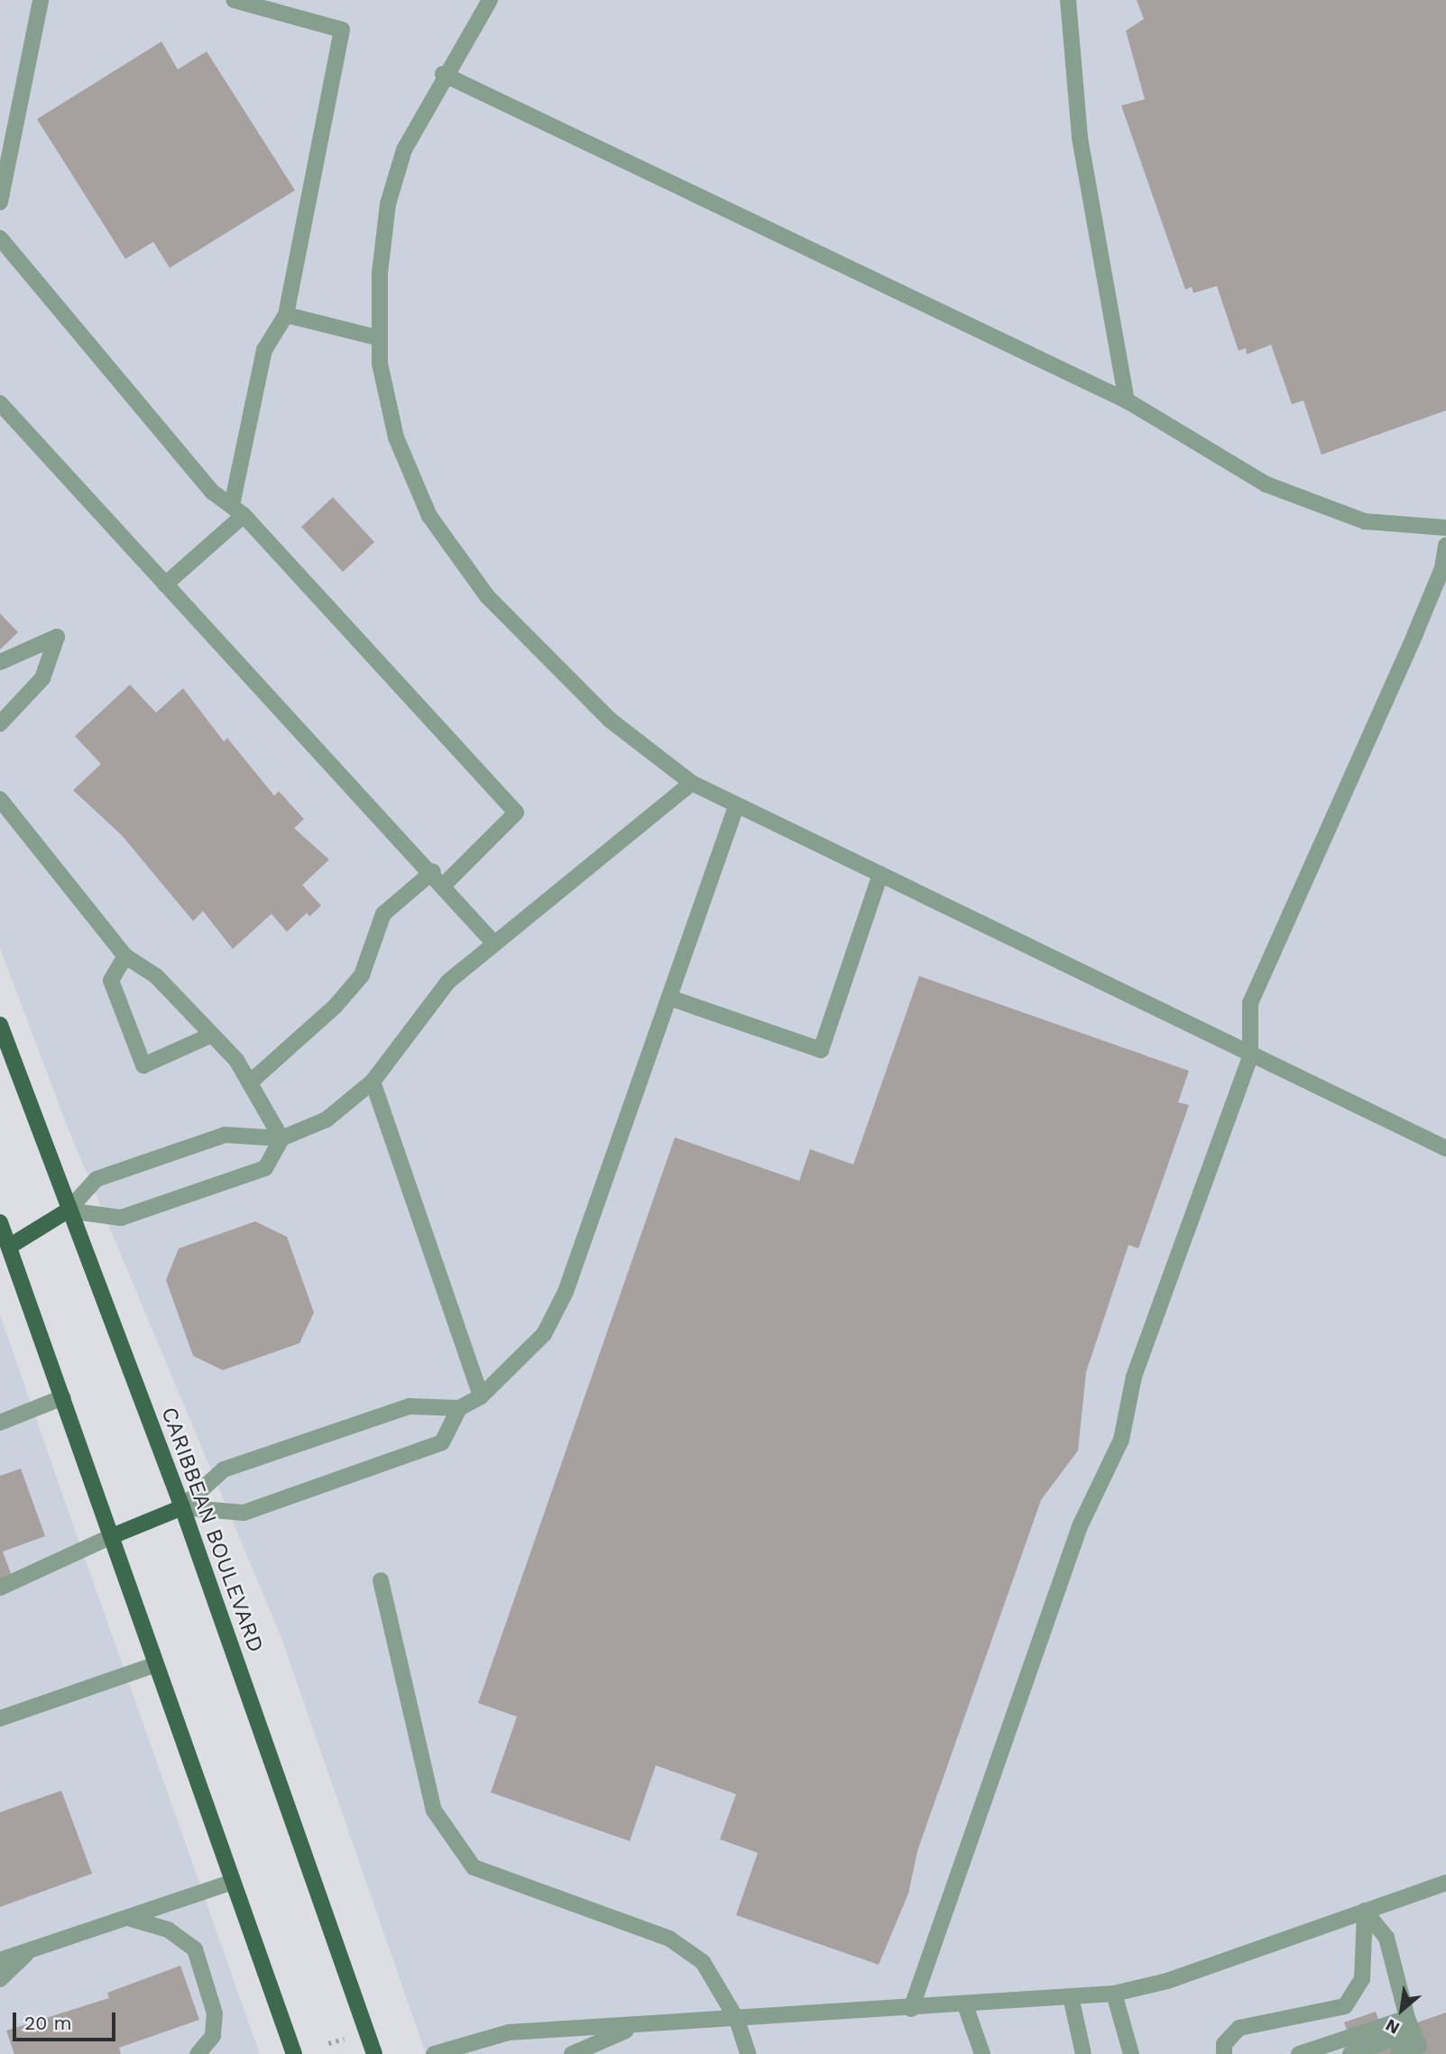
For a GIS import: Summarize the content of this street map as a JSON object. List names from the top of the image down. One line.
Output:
{"streets":{"main road":["CARIBBEAN BOULEVARD"]},"scale_bar":"20 m","north":"bottom left"}
